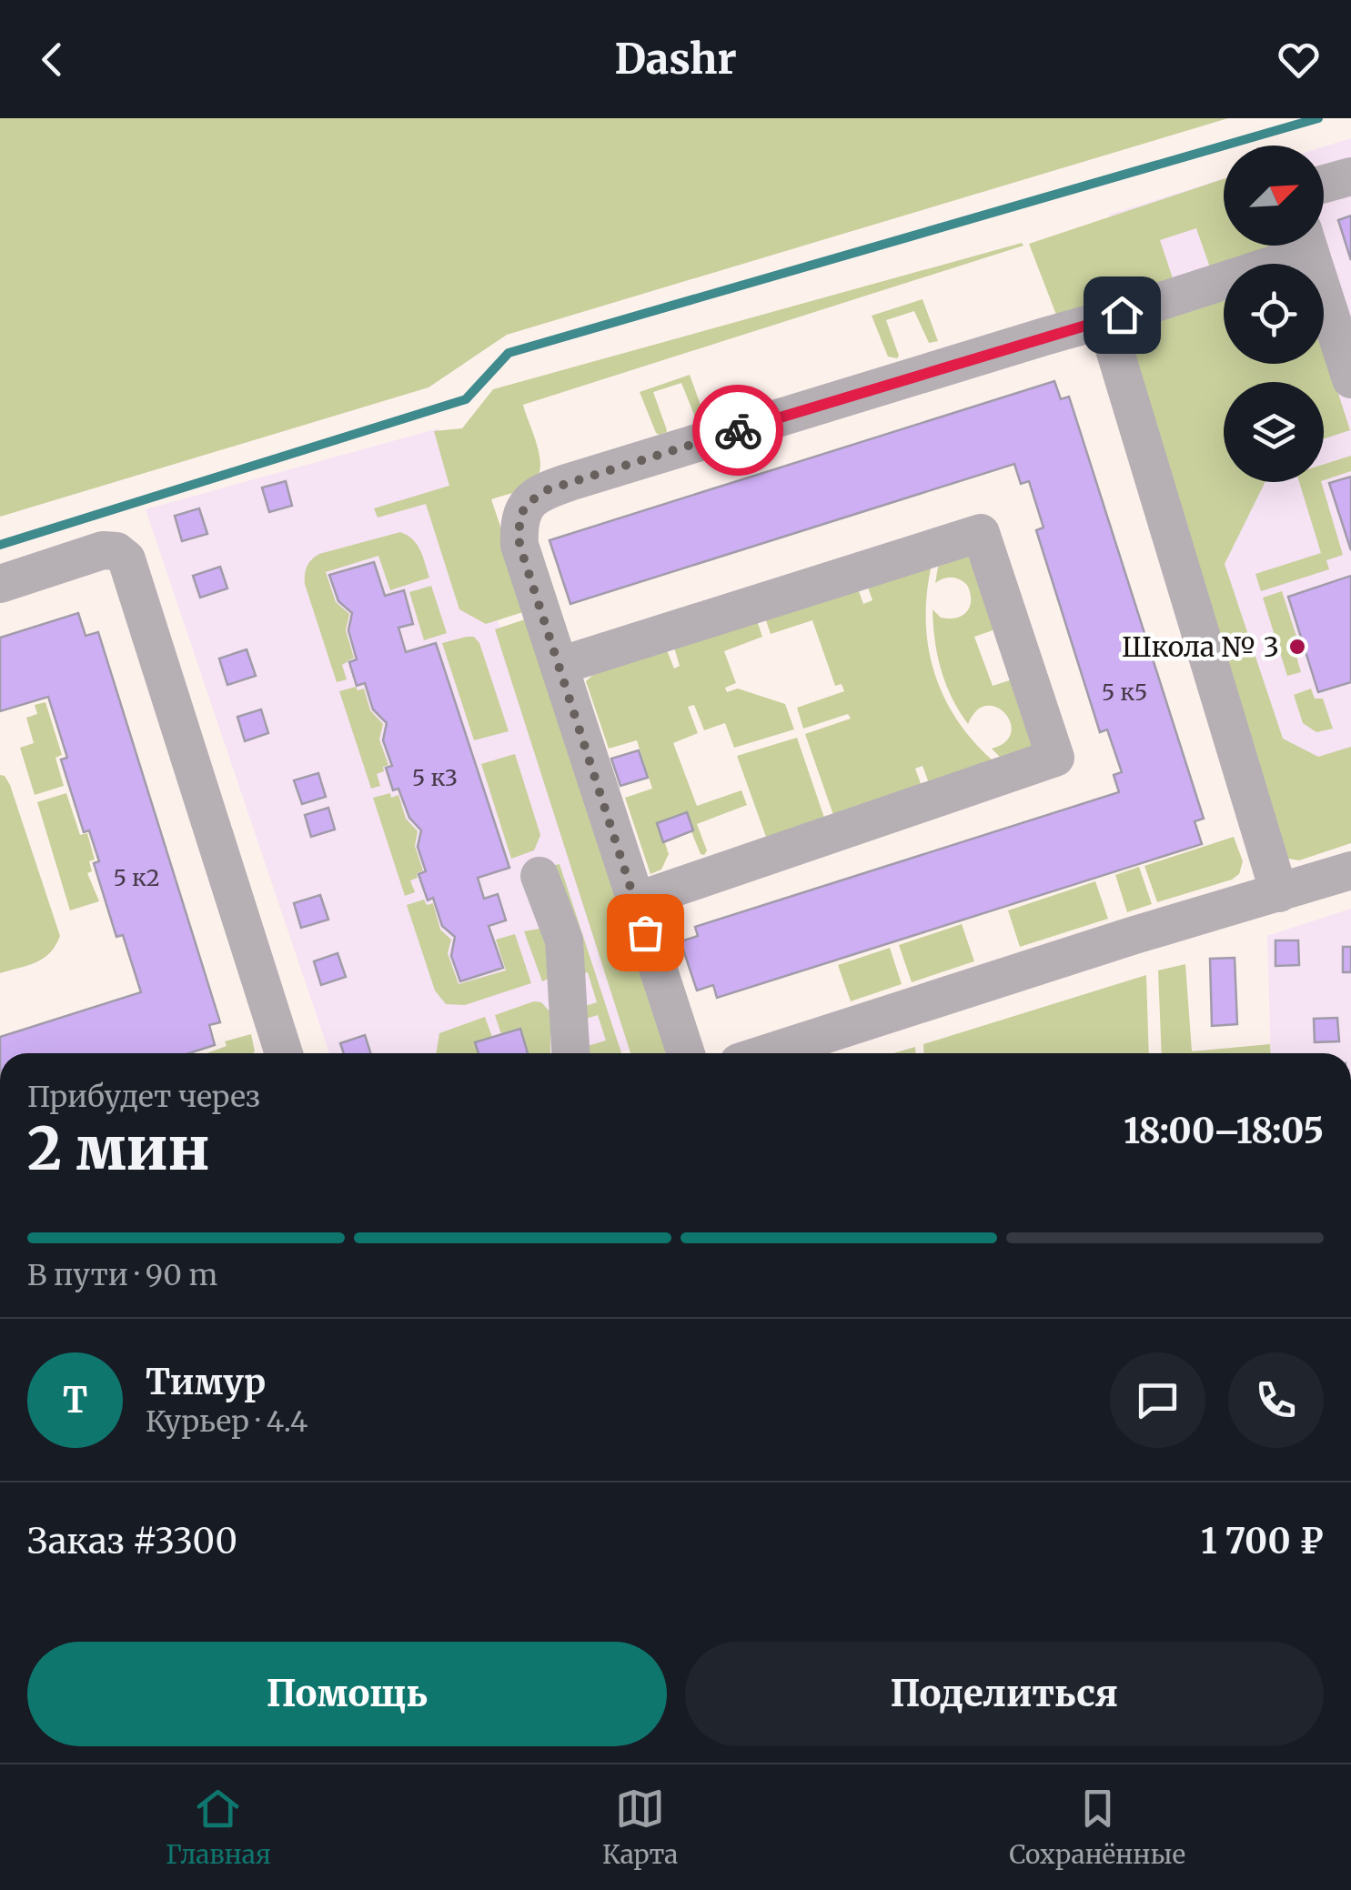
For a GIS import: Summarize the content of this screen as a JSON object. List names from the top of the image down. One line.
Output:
{"places":["Школа № 3"],"house_numbers":["5 к5","5 к3","5 к2"],"north":"top right","page":{"header":"Dashr","heading":["2 мин","Прибудет через","18:00–18:05"],"panel":["Тимур","Курьер · 4.4","Заказ #3300","1 700 ₽"],"bar":"В пути · 90 m","round":"Т","buttons":["Помощь","Поделиться"],"tabs":["Главная","Карта","Сохранённые"]}}
